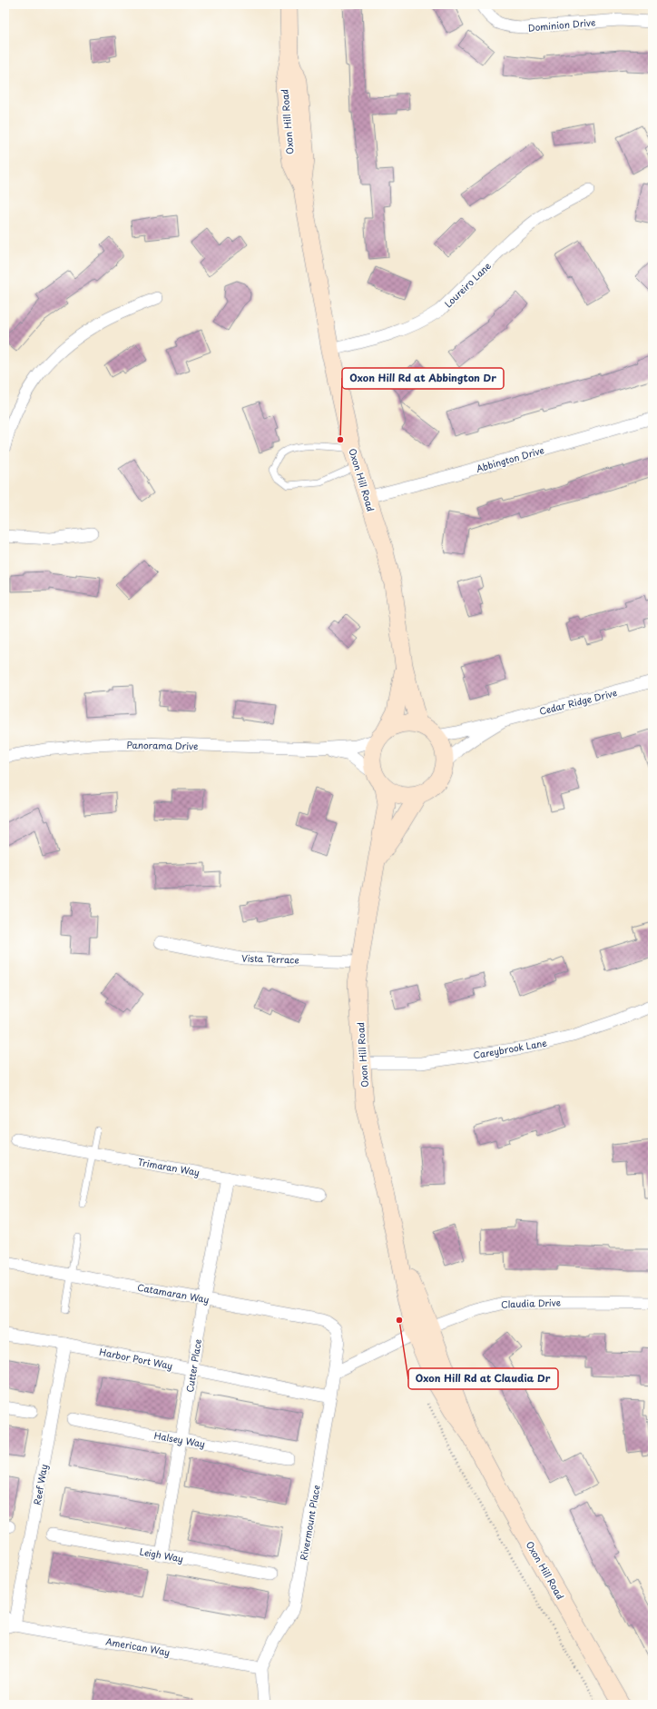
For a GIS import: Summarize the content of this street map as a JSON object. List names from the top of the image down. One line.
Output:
{"streets":{"main road":["Oxon Hill Road"],"street":["Dominion Drive","Loureiro Lane","Abbington Drive","Cedar Ridge Drive","Panorama Drive","Vista Terrace","Careybrook Lane","Trimaran Way","Catamaran Way","Claudia Drive","Harbor Port Way","Cutter Place","Halsey Way","Reef Way","Rivermount Place","Leigh Way","American Way"]},"crossings":[["Oxon Hill Road","Loureiro Lane"],["Oxon Hill Road","Abbington Drive"],["Oxon Hill Road","Cedar Ridge Drive"],["Oxon Hill Road","Panorama Drive"],["Oxon Hill Road","Vista Terrace"],["Oxon Hill Road","Careybrook Lane"],["Oxon Hill Road","Claudia Drive"],["Cedar Ridge Drive","Panorama Drive"],["Trimaran Way","Cutter Place"],["Catamaran Way","Cutter Place"],["Catamaran Way","Rivermount Place"],["Claudia Drive","Rivermount Place"],["Harbor Port Way","Cutter Place"],["Harbor Port Way","Reef Way"],["Harbor Port Way","Rivermount Place"],["Cutter Place","Halsey Way"],["Cutter Place","Leigh Way"],["Reef Way","American Way"],["Rivermount Place","American Way"]],"places":["Oxon Hill Rd at Abbington Dr","Oxon Hill Rd at Claudia Dr"]}
